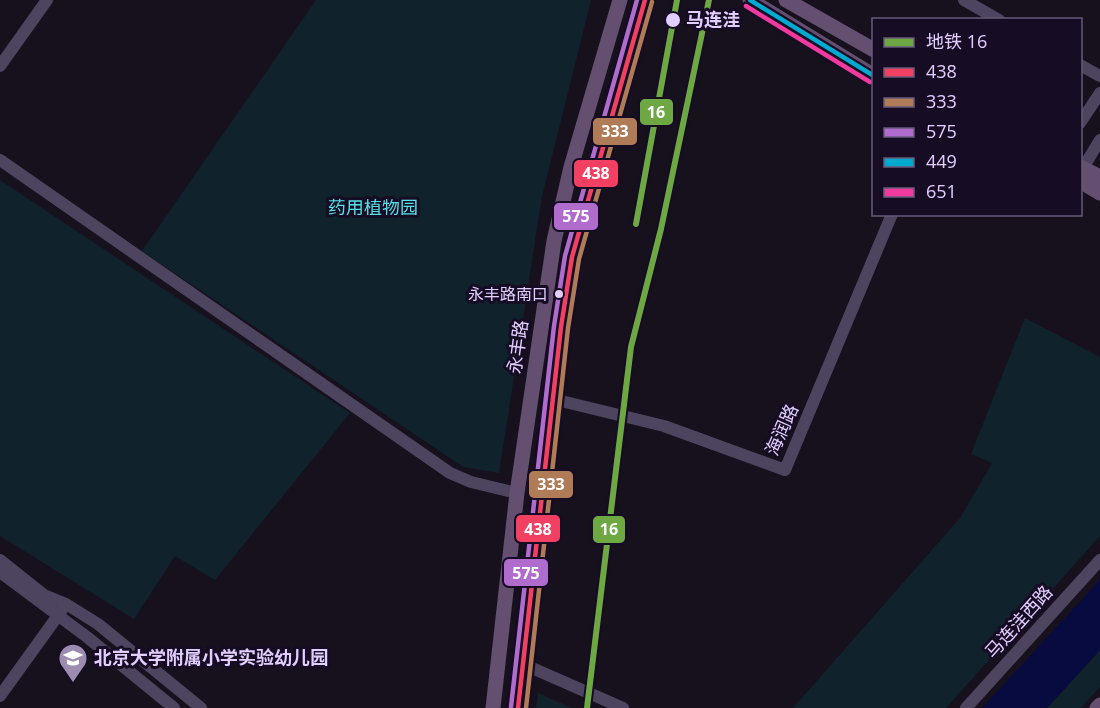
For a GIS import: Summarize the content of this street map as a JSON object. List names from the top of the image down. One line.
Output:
{"streets":{"main road":["永丰路"],"street":["海润路","马连洼西路"]},"parks":["药用植物园"],"places":{"other":["马连洼","永丰路南口"],"school or university":["北京大学附属小学实验幼儿园"]},"lines":["metro line 16","transit line 438","transit line 575","transit line 449","transit line 333","transit line 651"],"legend":["地铁 16","438","333","575","449","651"]}
